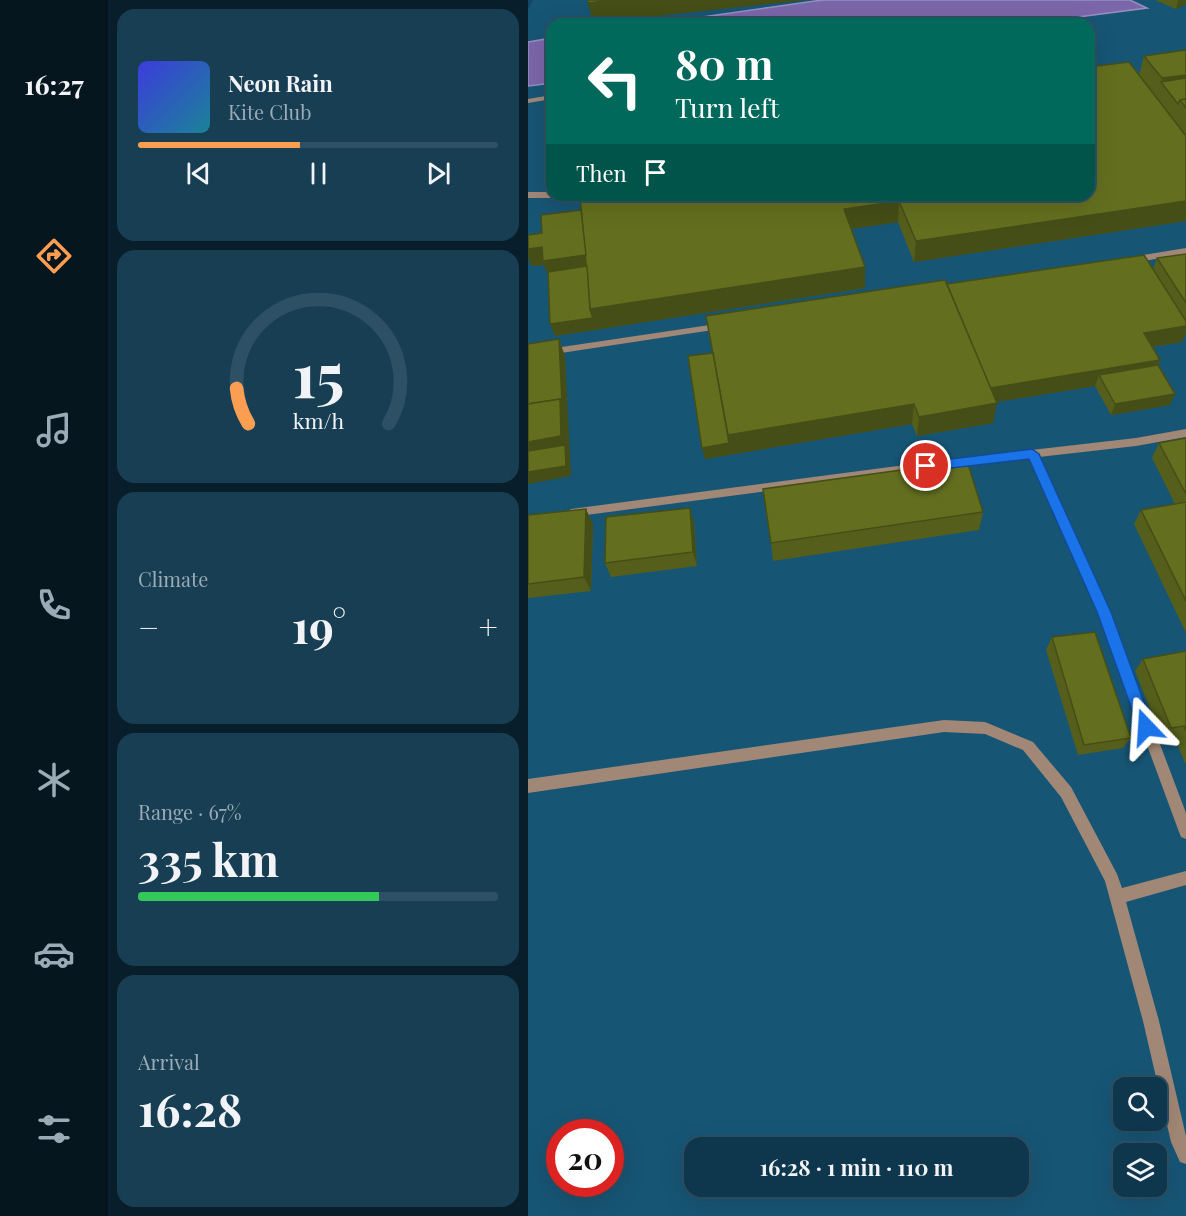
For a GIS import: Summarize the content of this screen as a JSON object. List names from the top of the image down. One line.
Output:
{"page":{"tabs":"16:27","turn":["80 m","Turn left"],"song":["Neon Rain","Kite Club"],"then":"Then","tile":["Climate",["Range · 67%","335 km"],["Arrival","16:28"]],"heat":["−","19°","+"],"limit":"20","trip":"16:28 · 1 min · 110 m","gauge":["15","km/h"]}}
